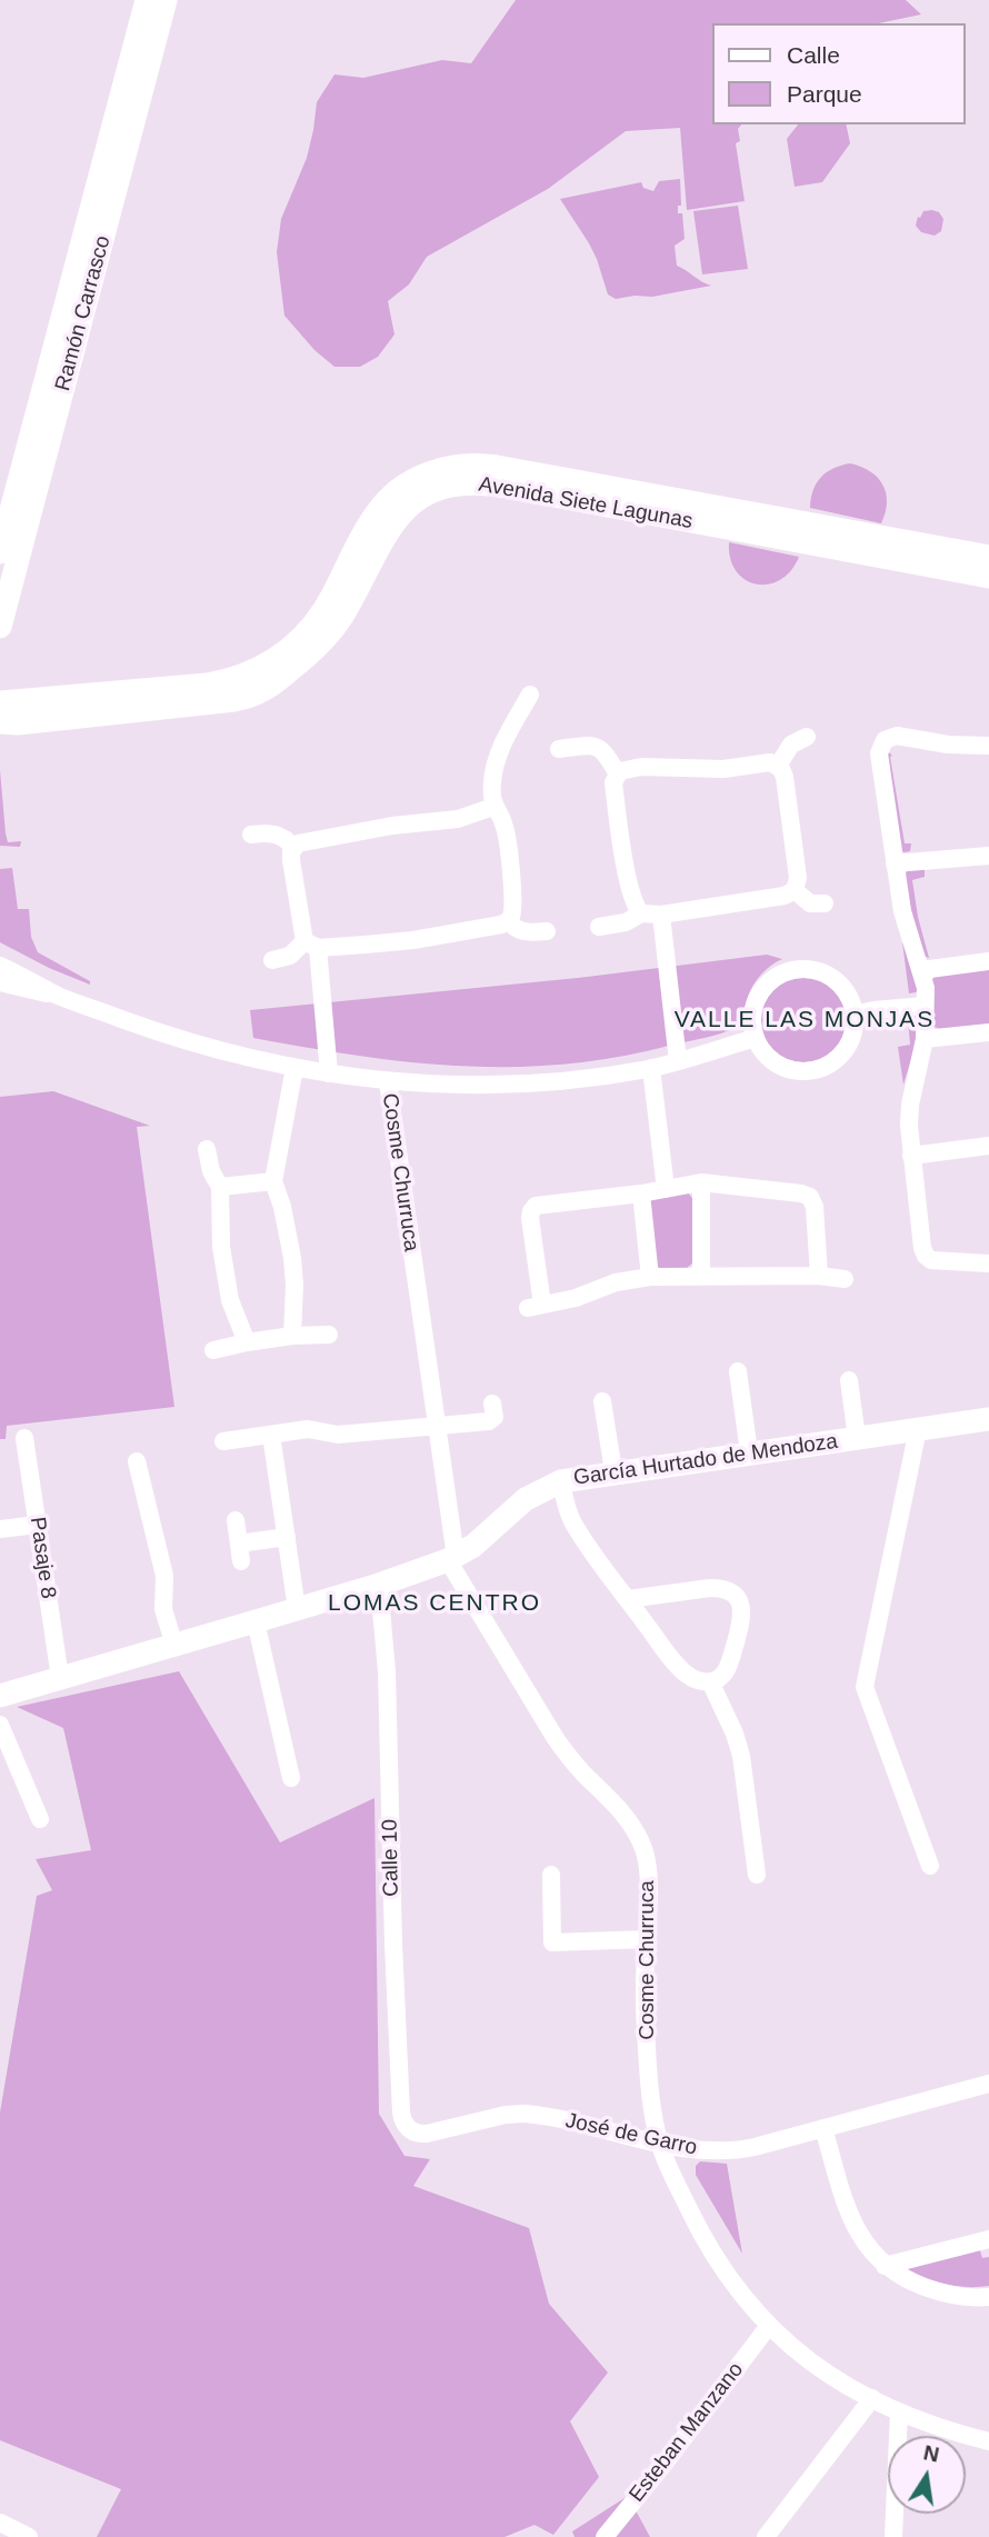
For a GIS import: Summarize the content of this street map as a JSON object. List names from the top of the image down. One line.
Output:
{"streets":{"street":["Ramón Carrasco","Avenida Siete Lagunas","Cosme Churruca","García Hurtado de Mendoza","Pasaje 8","Calle 10","José de Garro","Esteban Manzano"]},"crossings":[["Cosme Churruca","García Hurtado de Mendoza"],["Cosme Churruca","José de Garro"],["Cosme Churruca","Esteban Manzano"],["García Hurtado de Mendoza","Pasaje 8"],["García Hurtado de Mendoza","Calle 10"],["Calle 10","José de Garro"]],"districts":["VALLE LAS MONJAS","LOMAS CENTRO"],"legend":["Calle","Parque"],"north":"top"}
